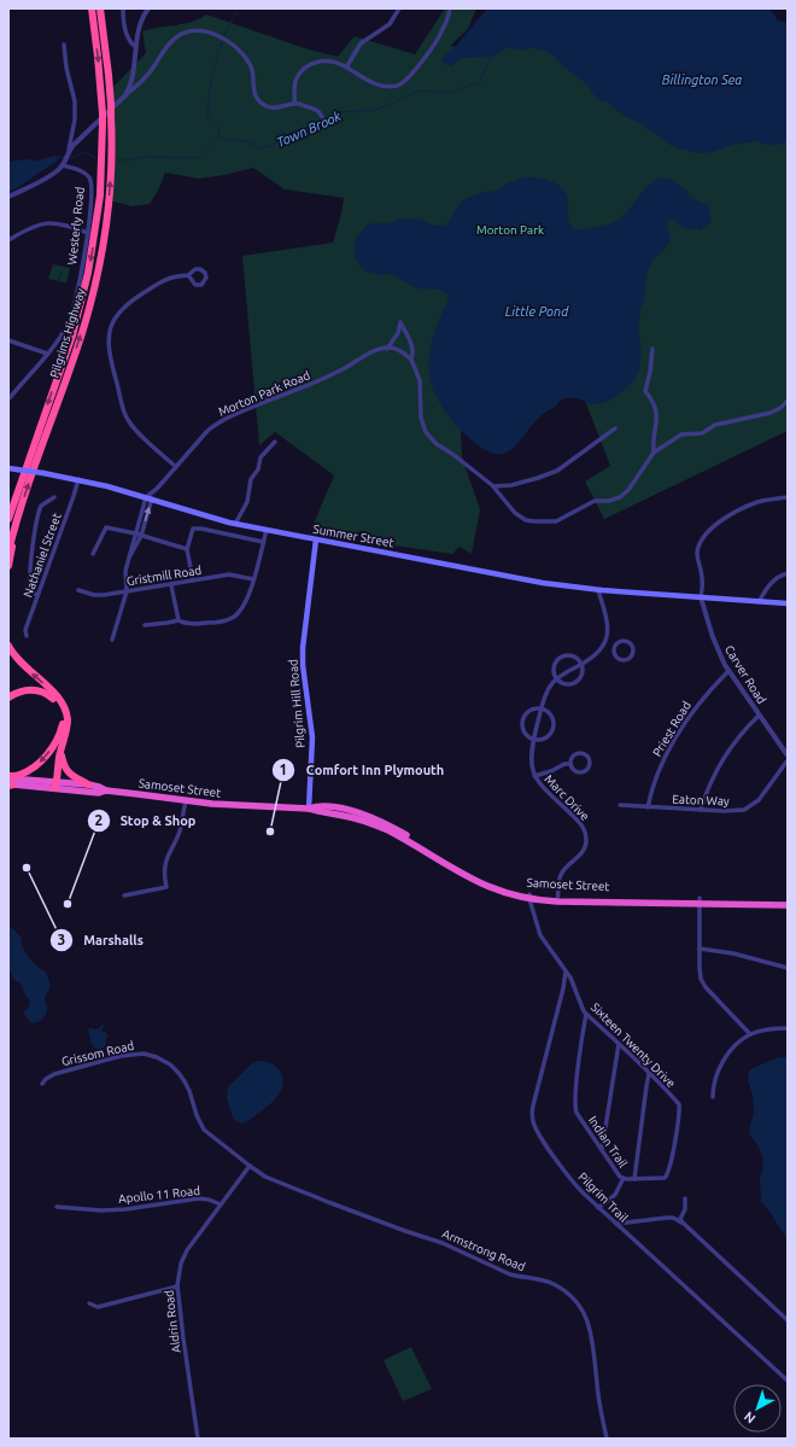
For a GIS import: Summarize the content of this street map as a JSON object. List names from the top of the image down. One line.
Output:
{"streets":{"highway":["Pilgrims Highway","Samoset Street"],"main road":["Summer Street","Pilgrim Hill Road"],"street":["Westerly Road","Morton Park Road","Nathaniel Street","Gristmill Road","Carver Road","Priest Road","Marc Drive","Eaton Way","Sixteen Twenty Drive","Grissom Road","Indian Trail","Apollo 11 Road","Pilgrim Trail","Armstrong Road","Aldrin Road"]},"crossings":[["Morton Park Road","Summer Street"],["Summer Street","Nathaniel Street"],["Summer Street","Carver Road"],["Summer Street","Pilgrim Hill Road"],["Carver Road","Priest Road"],["Pilgrim Hill Road","Samoset Street"],["Priest Road","Eaton Way"],["Samoset Street","Marc Drive"],["Samoset Street","Sixteen Twenty Drive"],["Sixteen Twenty Drive","Indian Trail"],["Sixteen Twenty Drive","Pilgrim Trail"],["Grissom Road","Armstrong Road"],["Grissom Road","Aldrin Road"],["Apollo 11 Road","Aldrin Road"],["Armstrong Road","Aldrin Road"]],"water":["Billington Sea","Town Brook","Little Pond"],"parks":["Morton Park"],"places":["Comfort Inn Plymouth","Marshalls","Stop & Shop"],"north":"bottom left"}
